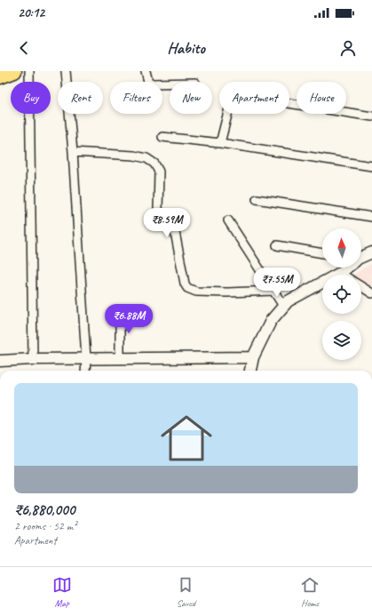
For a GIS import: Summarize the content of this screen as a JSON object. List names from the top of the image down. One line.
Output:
{"north":"top","page":{"status":"20:12","header":"Habito","chip":["Buy","Rent","Filters","New","Apartment","House"],"price":["₹8.59M","₹7.55M","₹6.88M"],"list":[{"name":"₹6,880,000","note":"2 rooms · 52 m² · Apartment"}],"tabs":["Map","Saved","Home"]}}
